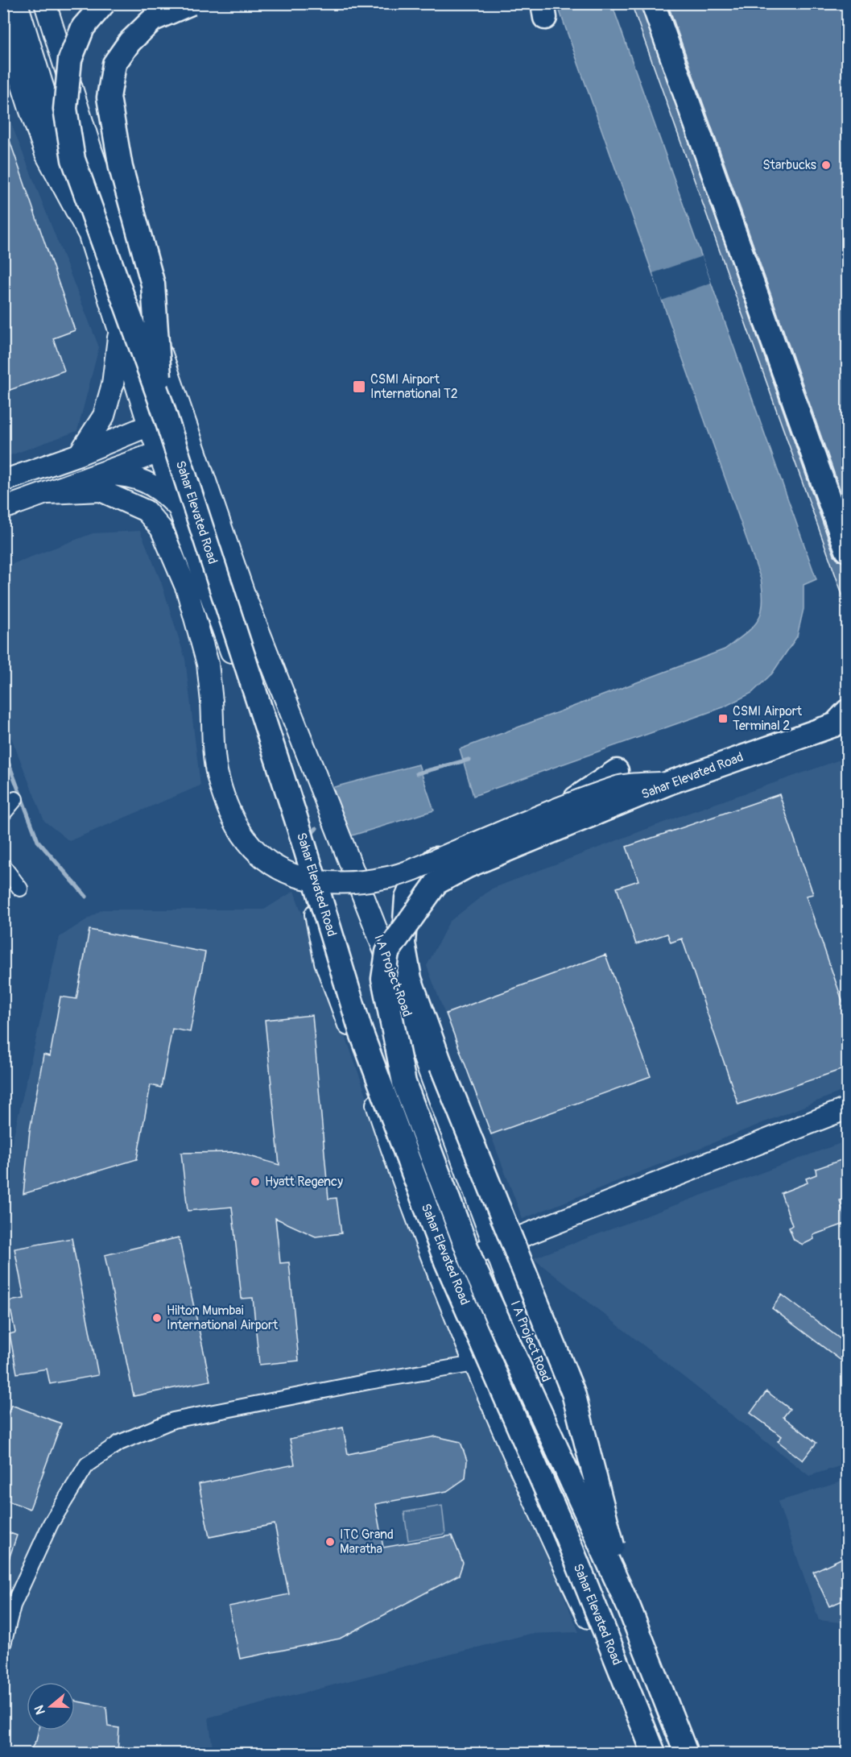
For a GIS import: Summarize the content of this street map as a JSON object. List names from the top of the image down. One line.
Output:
{"streets":{"main road":["Sahar Elevated Road","I A Project Road"]},"places":{"other":["Starbucks","Hyatt Regency","Hilton Mumbai International Airport","ITC Grand Maratha"],"transit":["CSMI Airport International T2","CSMI Airport Terminal 2"]},"north":"left"}
